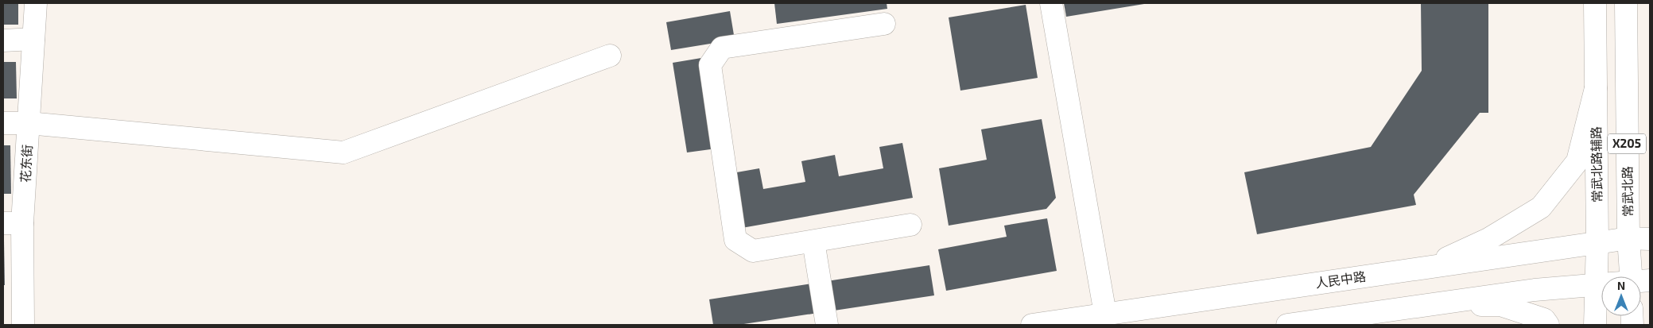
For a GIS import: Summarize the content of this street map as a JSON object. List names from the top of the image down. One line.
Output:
{"streets":{"main road":["X205","花东街","常武北路辅路","常武北路","人民中路"]},"crossings":[["常武北路辅路","人民中路"],["常武北路","人民中路"]],"north":"top"}
